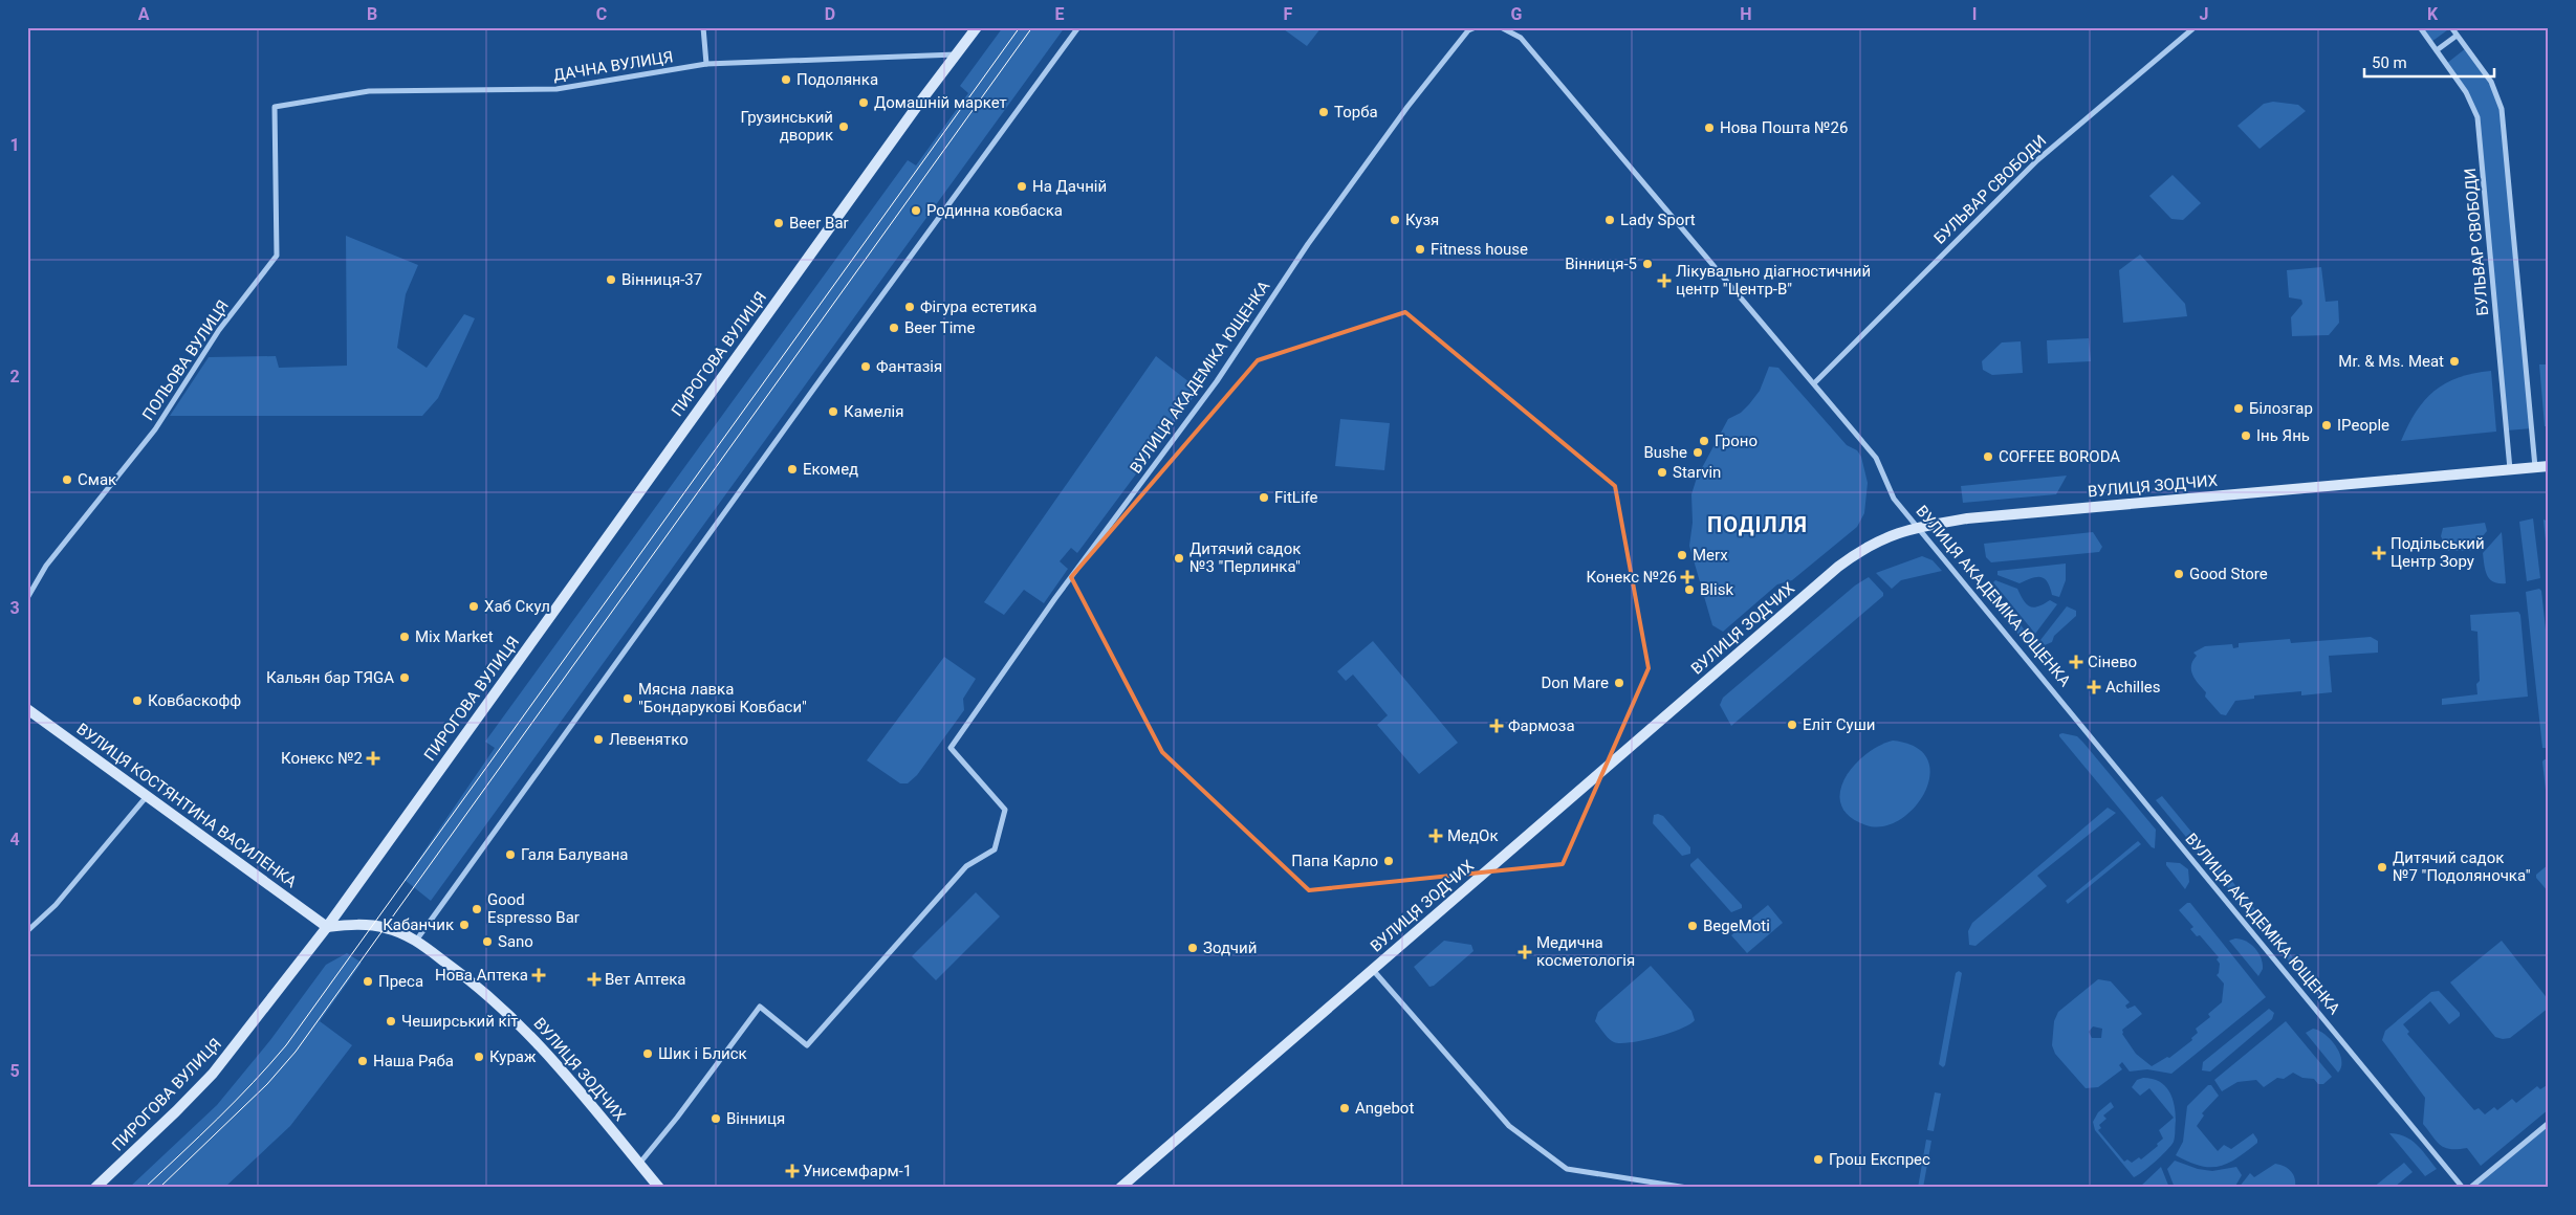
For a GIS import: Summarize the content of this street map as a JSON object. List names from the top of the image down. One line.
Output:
{"streets":{"main road":["ПИРОГОВА ВУЛИЦЯ","ВУЛИЦЯ ЗОДЧИХ","ВУЛИЦЯ КОСТЯНТИНА ВАСИЛЕНКА"],"street":["ДАЧНА ВУЛИЦЯ","БУЛЬВАР СВОБОДИ","ПОЛЬОВА ВУЛИЦЯ","ВУЛИЦЯ АКАДЕМІКА ЮЩЕНКА"]},"crossings":[["ДАЧНА ВУЛИЦЯ","ПИРОГОВА ВУЛИЦЯ"],["ДАЧНА ВУЛИЦЯ","ПОЛЬОВА ВУЛИЦЯ"],["БУЛЬВАР СВОБОДИ","ВУЛИЦЯ АКАДЕМІКА ЮЩЕНКА"],["БУЛЬВАР СВОБОДИ","ВУЛИЦЯ ЗОДЧИХ"],["ПИРОГОВА ВУЛИЦЯ","ВУЛИЦЯ ЗОДЧИХ"],["ПИРОГОВА ВУЛИЦЯ","ВУЛИЦЯ КОСТЯНТИНА ВАСИЛЕНКА"],["ВУЛИЦЯ АКАДЕМІКА ЮЩЕНКА","ВУЛИЦЯ ЗОДЧИХ"],["ВУЛИЦЯ ЗОДЧИХ","ВУЛИЦЯ КОСТЯНТИНА ВАСИЛЕНКА"]],"districts":["ПОДІЛЛЯ"],"places":{"other":["Подолянка","Домашній маркет","Торба","Грузинський дворик","Нова Пошта №26","На Дачній","Родинна ковбаска","Кузя","Lady Sport","Beer Bar","Fitness house","Вінниця-5","Вінниця-37","Фігура естетика","Beer Time","Mr. & Ms. Meat","Фантазія","Білозгар","Камелія","IPeople","Інь Янь","Гроно","Bushe","COFFEE BORODA","Екомед","Starvin","Смак","FitLife","Merx","Дитячий садок №3 \"Перлинка\"","Good Store","Blisk","Хаб Скул","Mix Market","Кальян бар ТЯGA","Don Mare","Мясна лавка \"Бондарукові Ковбаси\"","Ковбаскофф","Еліт Суши","Левенятко","Галя Балувана","Папа Карло","Дитячий садок №7 \"Подоляночка\"","Good Espresso Bar","Кабанчик","BegeMoti","Sano","Зодчий","Преса","Чеширський кіт","Шик і Блиск","Кураж","Наша Ряба","Angebot","Вінниця","Грош Експрес"],"health":["Лікувально діагностичний центр \"Центр-В\"","Подільський Центр Зору","Конекс №26","Сінево","Achilles","Фармоза","Конекс №2","МедОк","Медична косметологія","Нова Аптека","Вет Аптека","Унисемфарм-1"]},"scale_bar":"50 m","grid":{"columns":["A","B","C","D","E","F","G","H","I","J","K"],"rows":["1","2","3","4","5"]}}
